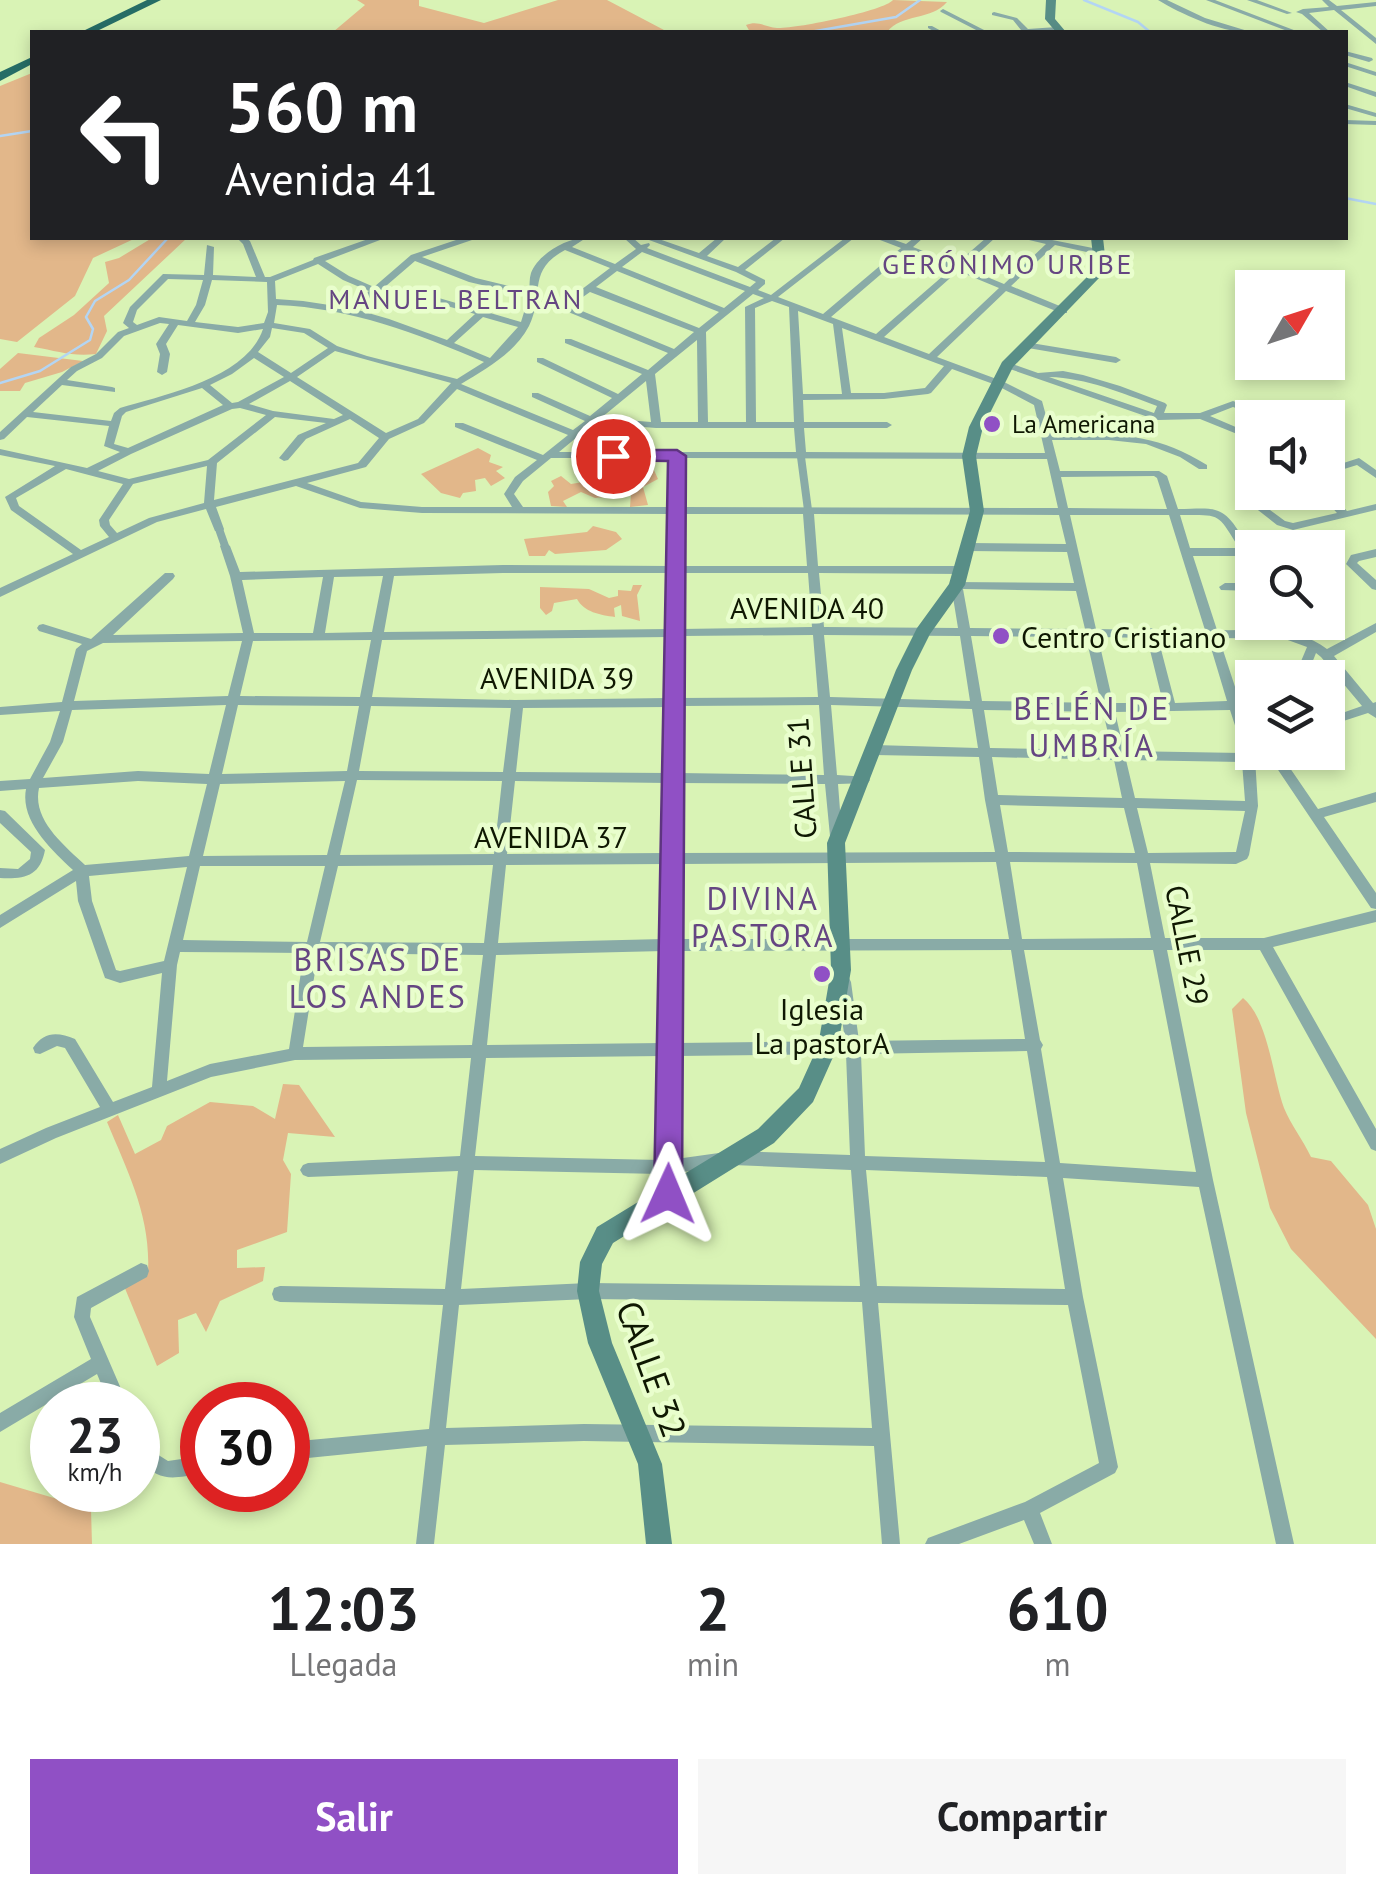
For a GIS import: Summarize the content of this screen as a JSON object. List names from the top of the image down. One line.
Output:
{"streets":{"main road":["CALLE 31","CALLE 32"],"street":["AVENIDA 40","AVENIDA 39","AVENIDA 37","CALLE 29"]},"crossings":[["AVENIDA 40","CALLE 31"],["AVENIDA 40","CALLE 29"],["AVENIDA 39","CALLE 31"],["AVENIDA 39","CALLE 29"],["CALLE 31","AVENIDA 37"],["CALLE 31","CALLE 29"],["CALLE 31","CALLE 32"],["AVENIDA 37","CALLE 29"]],"districts":["GERÓNIMO URIBE","MANUEL BELTRAN","BELÉN DE UMBRÍA","DIVINA PASTORA","BRISAS DE LOS ANDES"],"places":["La Americana","Centro Cristiano","Iglesia La pastorA"],"north":"top right","page":{"turn":["560 m","Avenida 41"],"speed":"23 km/h","limit":"30","eta":["12:03","Llegada","2","min","610","m"],"buttons":["Salir","Compartir"]}}
